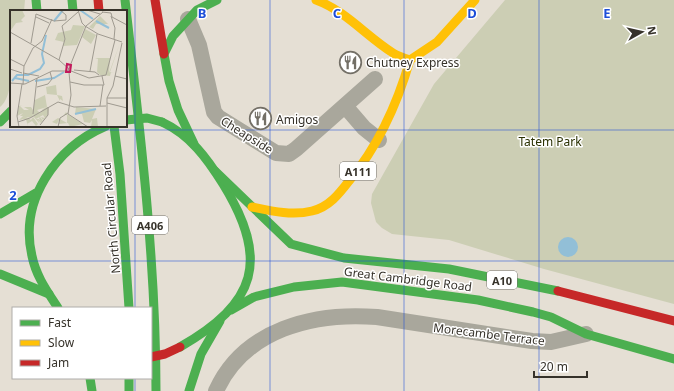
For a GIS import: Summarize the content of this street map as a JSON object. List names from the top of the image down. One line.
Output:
{"streets":{"main road":["A111","North Circular Road","A406","Great Cambridge Road","A10"],"street":["Cheapside","Morecambe Terrace"]},"crossings":[["A111","Great Cambridge Road"],["A111","A10"],["Great Cambridge Road","A10"],["Great Cambridge Road","Morecambe Terrace"]],"parks":["Tatem Park"],"places":{"restaurant":["Chutney Express","Amigos"]},"legend":["Fast","Slow","Jam"],"scale_bar":"20 m","north":"right","grid":{"columns":["B","C","D","E"],"rows":["2"]}}
